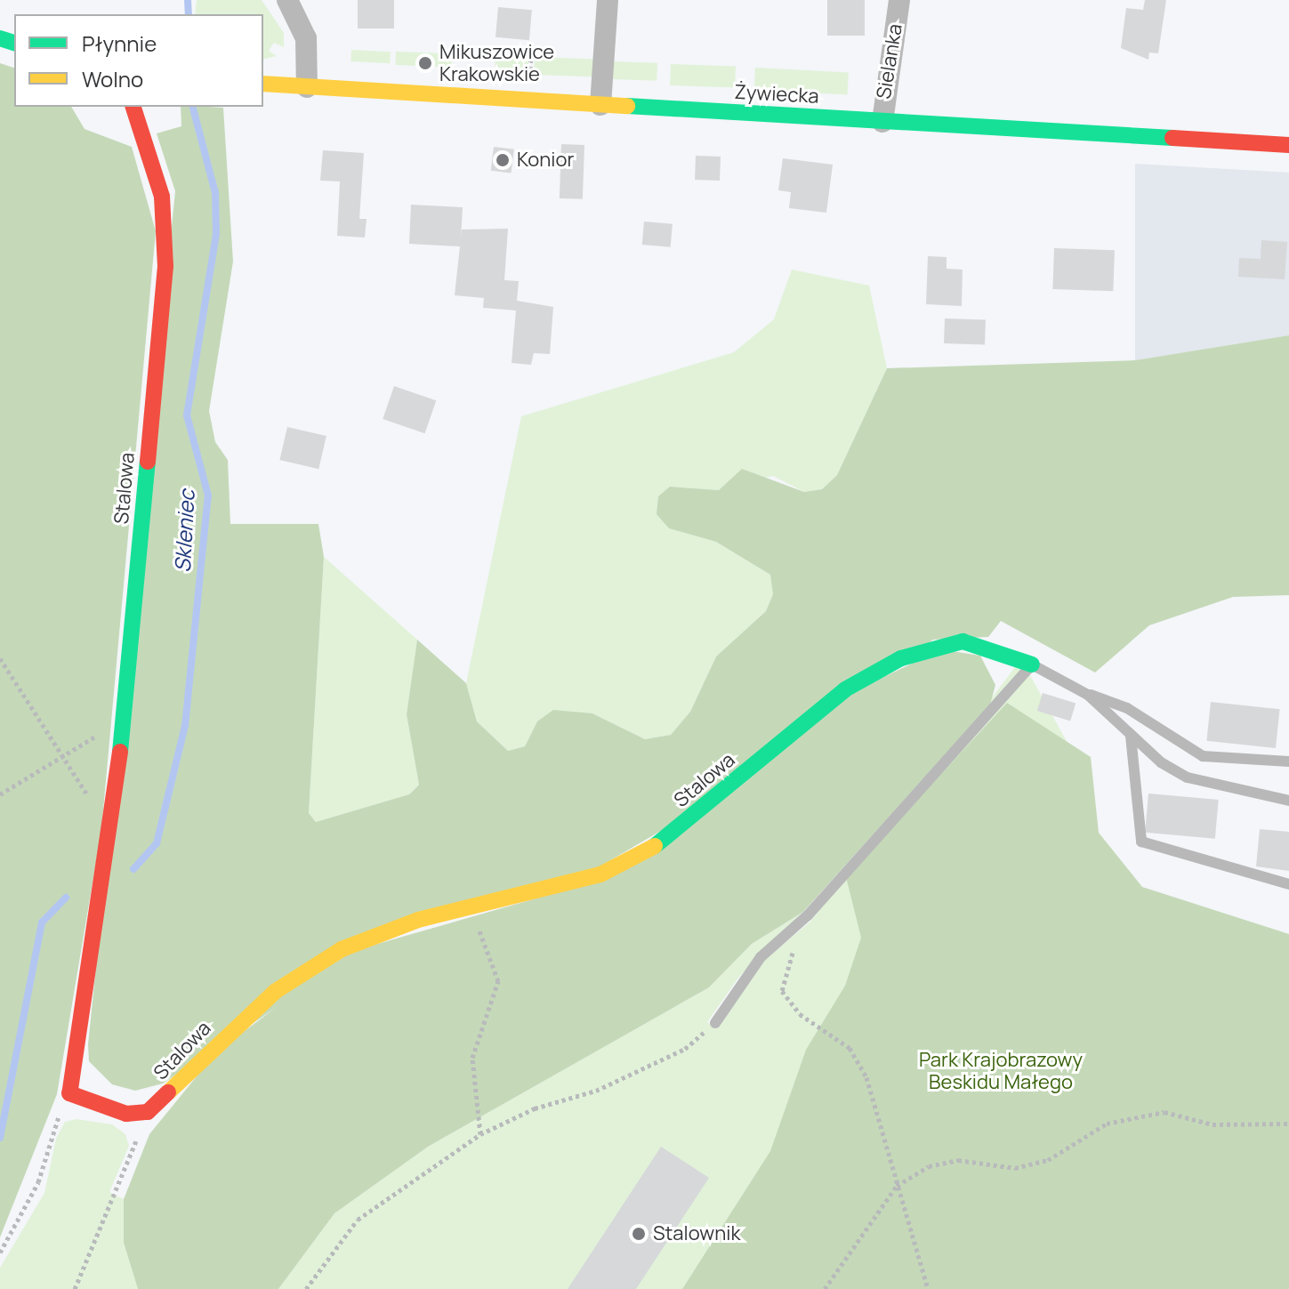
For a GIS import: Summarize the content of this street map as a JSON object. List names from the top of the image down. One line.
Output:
{"streets":{"street":["Sielanka","Żywiecka","Stalowa"]},"crossings":[["Sielanka","Żywiecka"]],"water":["Skleniec"],"parks":["Park Krajobrazowy Beskidu Małego"],"places":["Mikuszowice Krakowskie","Konior","Stalownik"],"legend":["Płynnie","Wolno"]}
